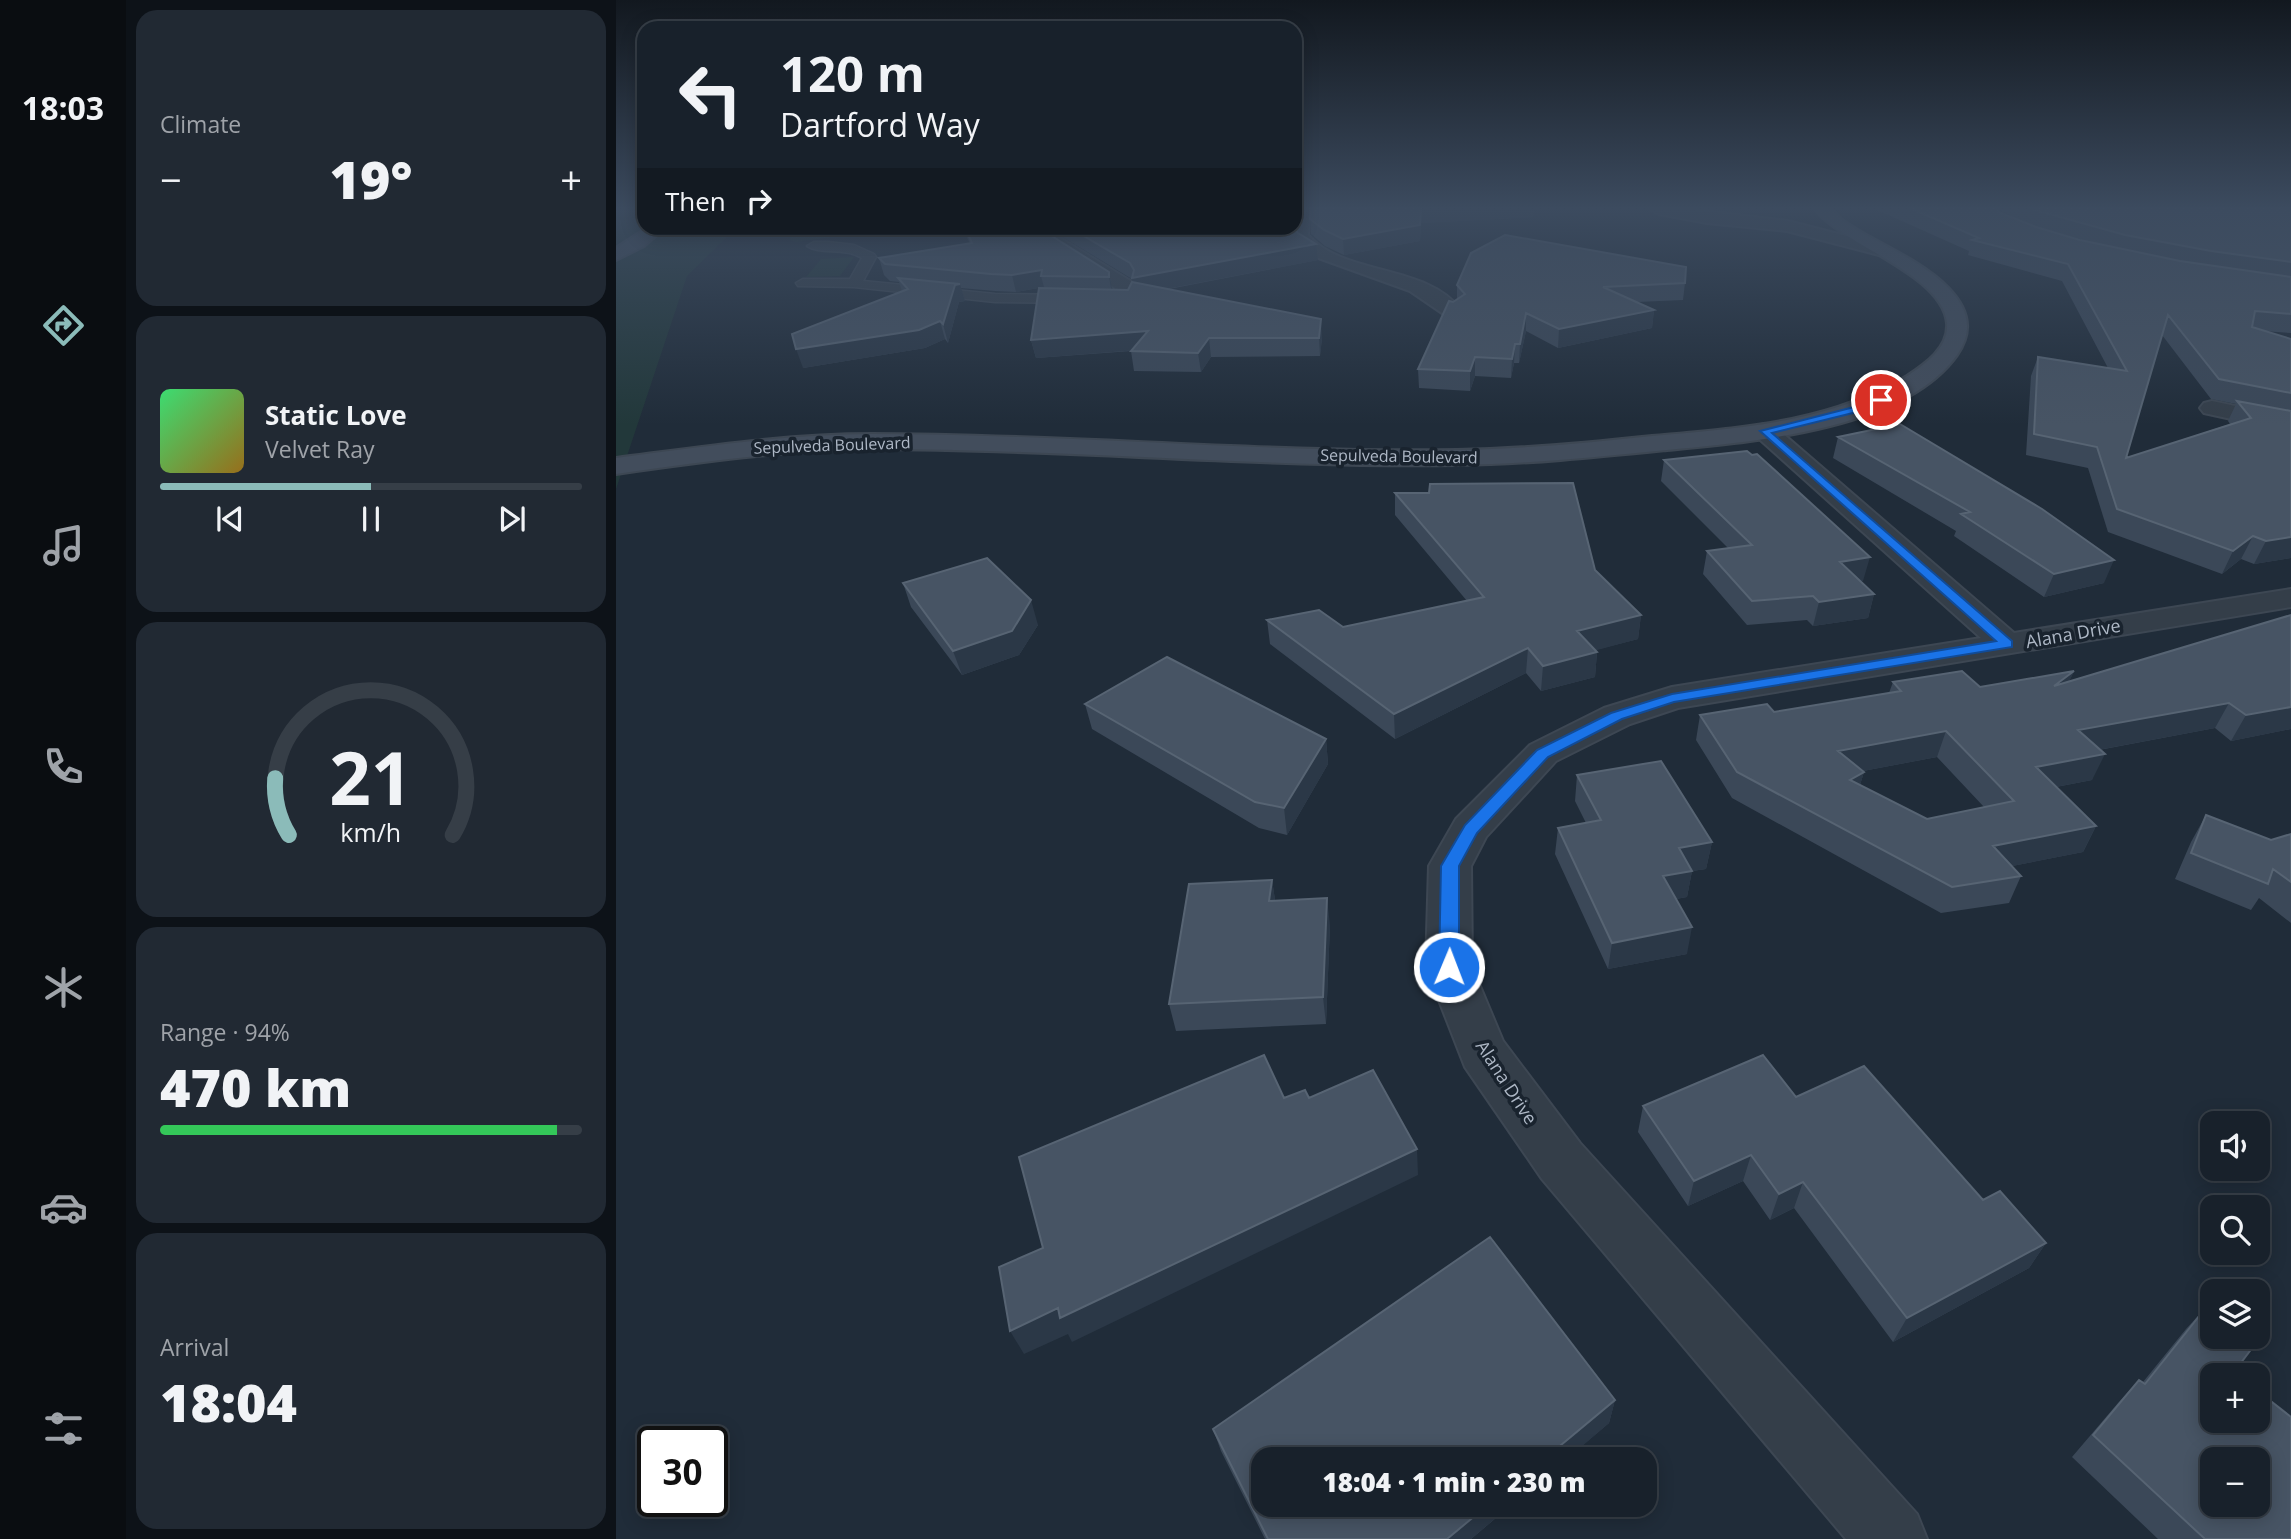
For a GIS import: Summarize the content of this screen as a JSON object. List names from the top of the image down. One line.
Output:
{"streets":{"main road":["Sepulveda Boulevard"],"street":["Alana Drive"]},"page":{"tabs":"18:03","tile":["Climate",["Range · 94%","470 km"],["Arrival","18:04"]],"turn":["120 m","Dartford Way"],"heat":["−","19°","+"],"then":"Then","song":["Static Love","Velvet Ray"],"map_buttons":["+","−"],"limit":"30","trip":"18:04 · 1 min · 230 m","gauge":["21","km/h"]}}
